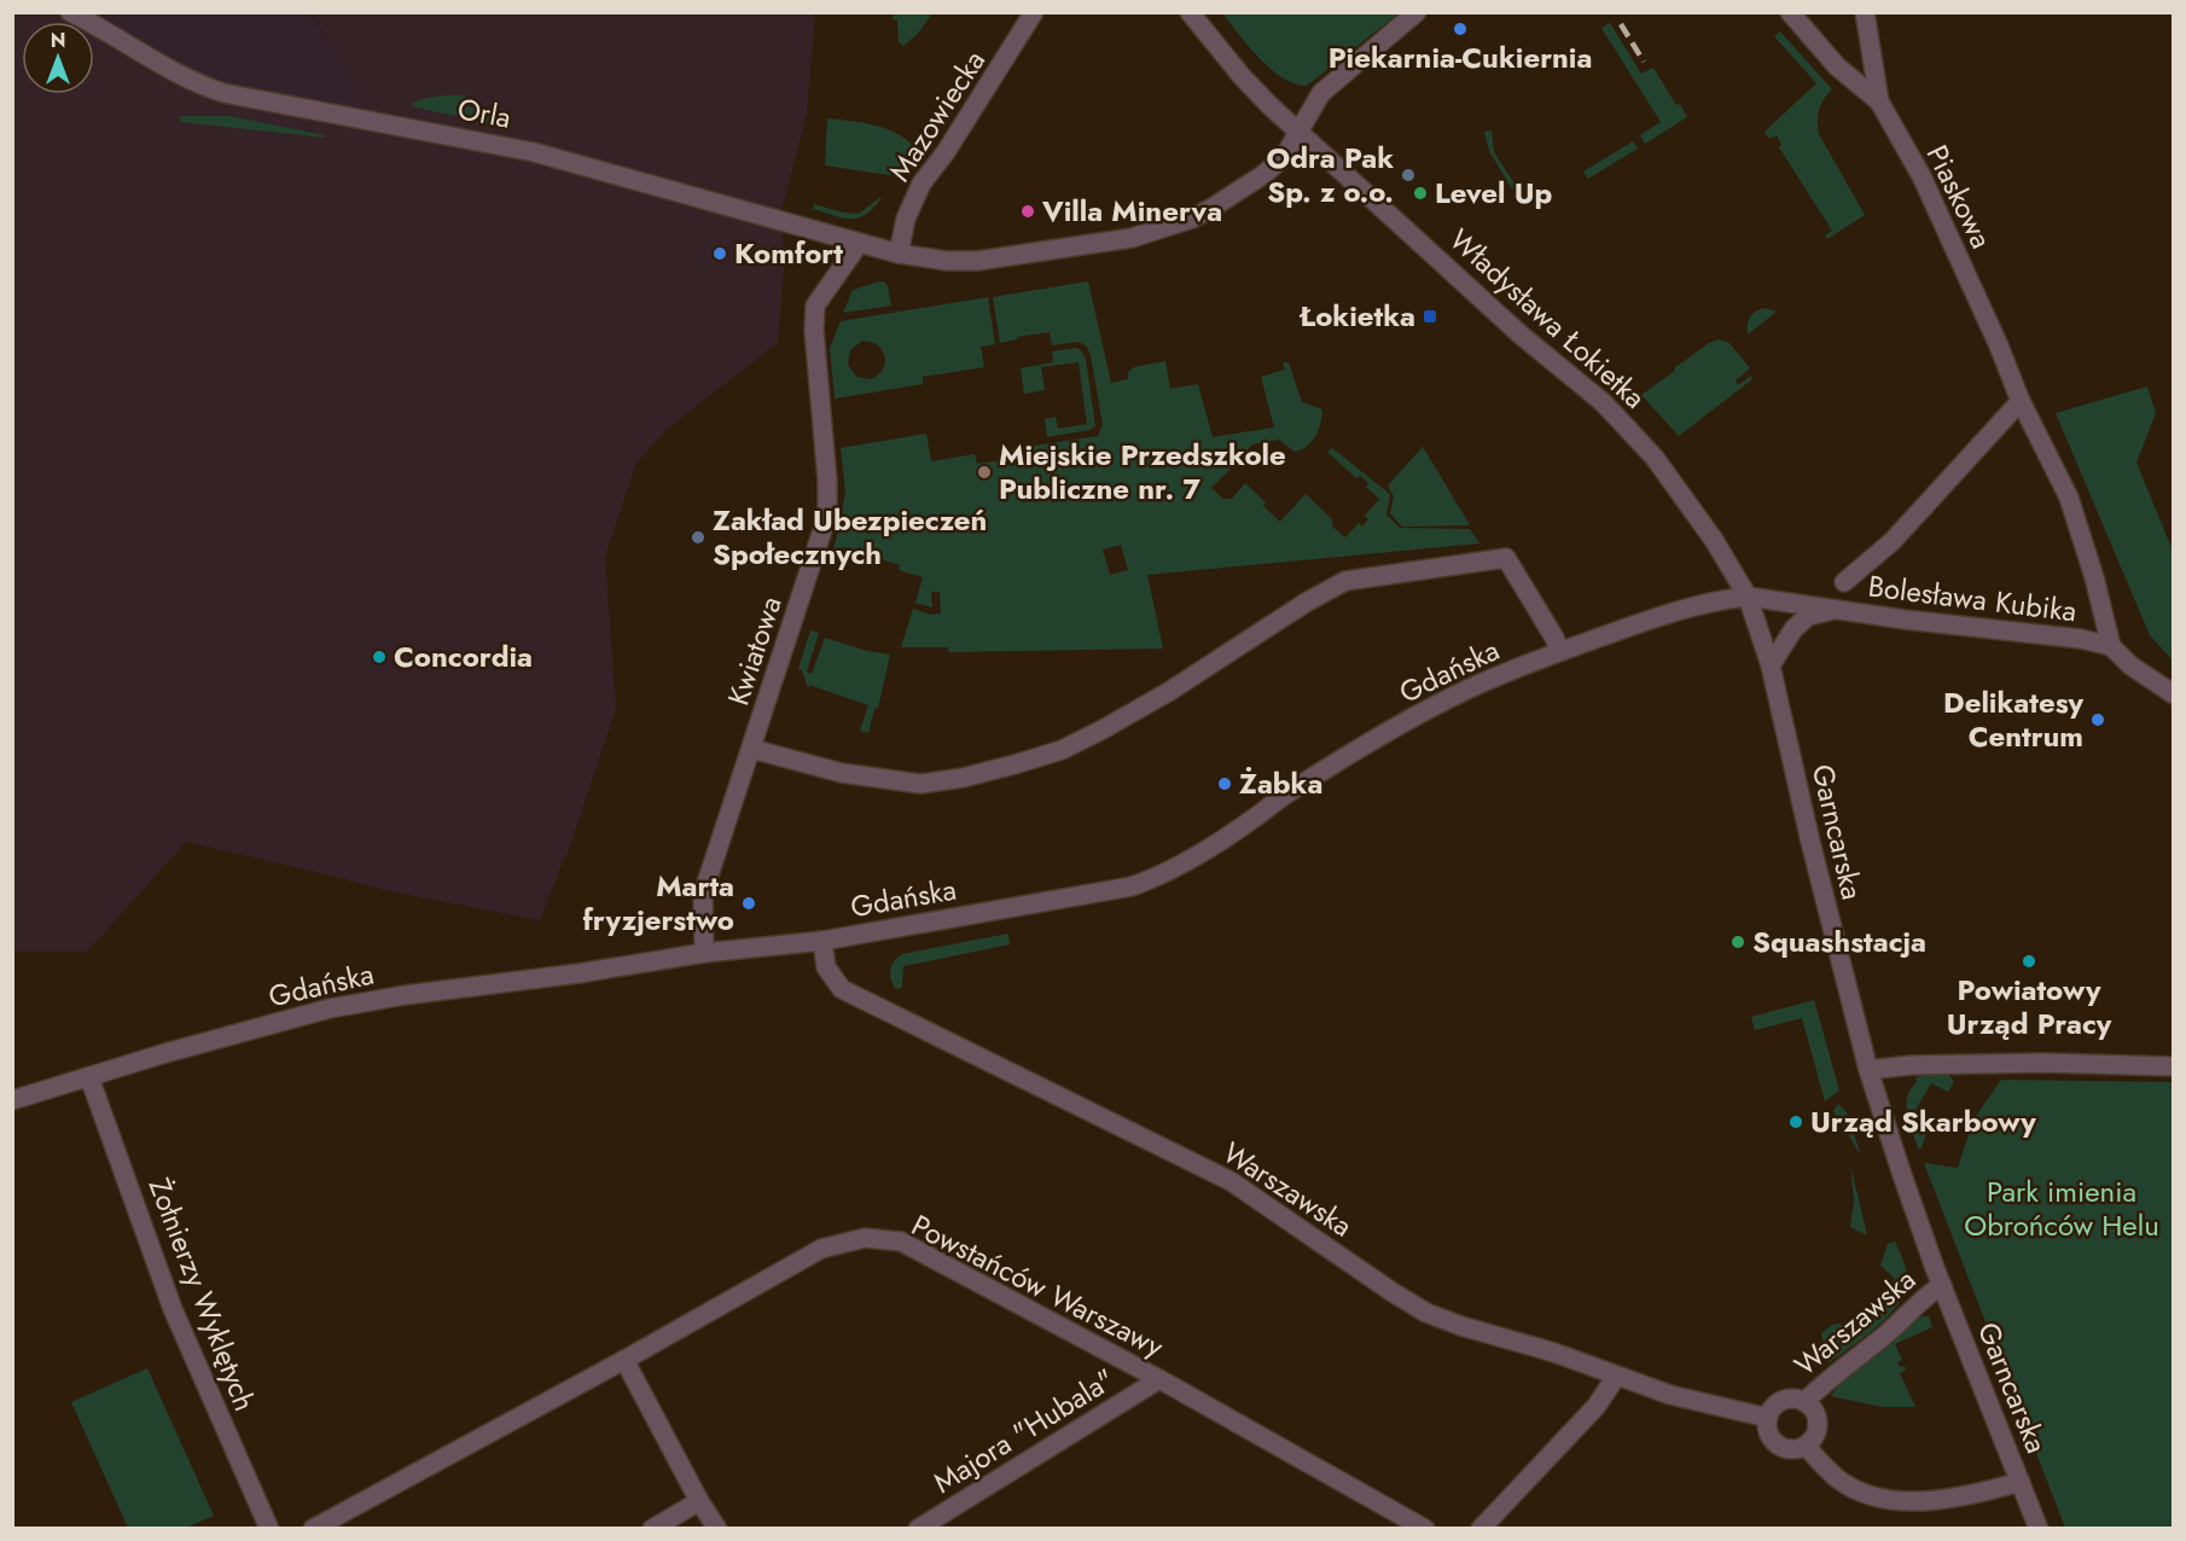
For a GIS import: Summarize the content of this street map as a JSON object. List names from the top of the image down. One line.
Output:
{"streets":{"street":["Orla","Mazowiecka","Piaskowa","Władysława Łokietka","Bolesława Kubika","Kwiatowa","Gdańska","Garncarska","Warszawska","Powstańców Warszawy","Żołnierzy Wyklętych","Majora \"Hubala\""]},"crossings":[["Orla","Mazowiecka"],["Orla","Władysława Łokietka"],["Orla","Kwiatowa"],["Piaskowa","Bolesława Kubika"],["Władysława Łokietka","Bolesława Kubika"],["Władysława Łokietka","Gdańska"],["Władysława Łokietka","Garncarska"],["Bolesława Kubika","Gdańska"],["Bolesława Kubika","Garncarska"],["Kwiatowa","Gdańska"],["Gdańska","Garncarska"],["Gdańska","Warszawska"],["Gdańska","Żołnierzy Wyklętych"],["Garncarska","Warszawska"],["Powstańców Warszawy","Majora \"Hubala\""]],"parks":["Park imienia Obrońców Helu"],"places":{"other":["Piekarnia-Cukiernia","Odra Pak Sp. z o.o.","Level Up","Villa Minerva","Komfort","Miejskie Przedszkole Publiczne nr. 7","Zakład Ubezpieczeń Społecznych","Concordia","Delikatesy Centrum","Żabka","Marta fryzjerstwo","Squashstacja","Powiatowy Urząd Pracy","Urząd Skarbowy"],"transit":["Łokietka"]},"north":"top"}
